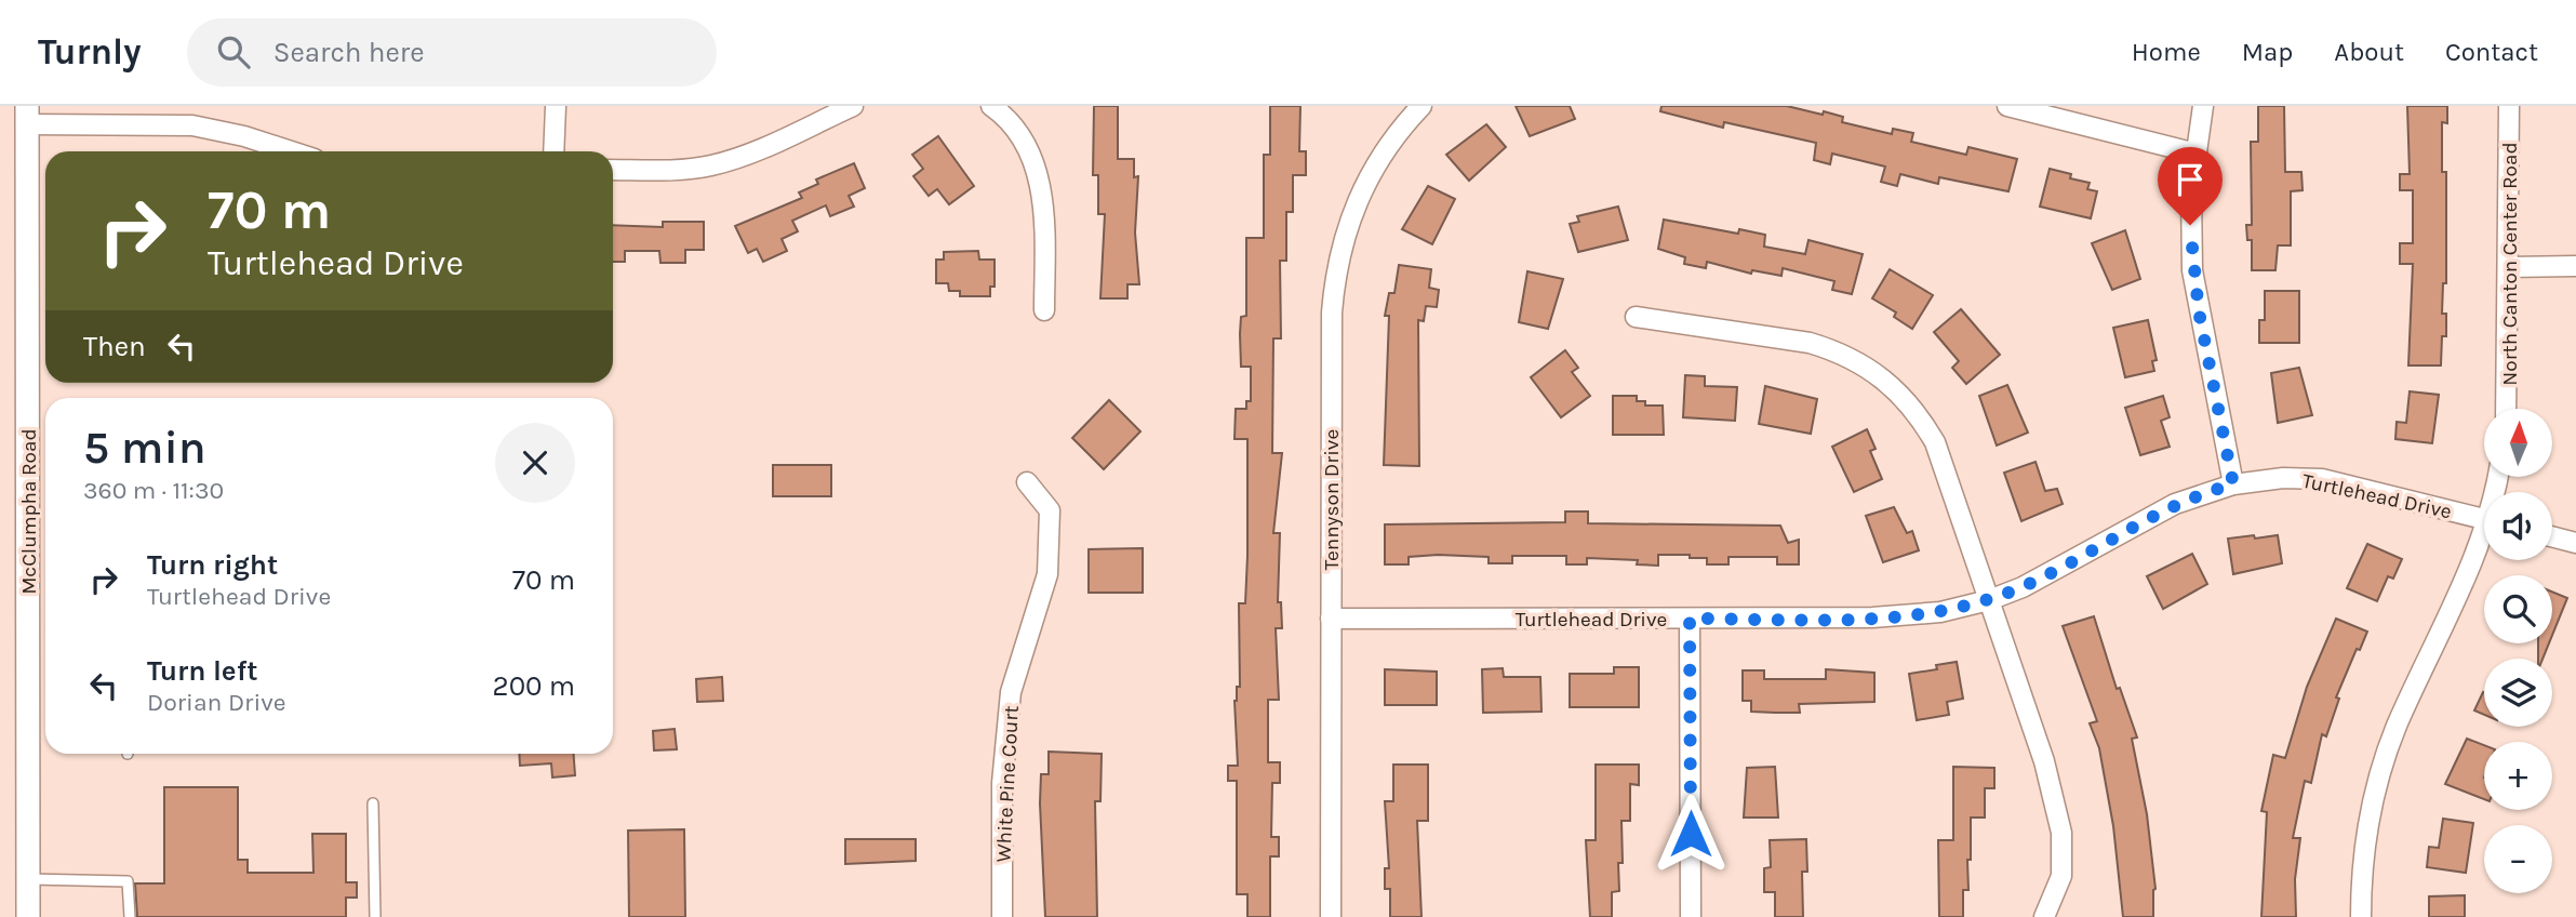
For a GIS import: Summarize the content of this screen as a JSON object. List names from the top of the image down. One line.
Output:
{"streets":{"street":["North Canton Center Road","Turtlehead Drive","Tennyson Drive","McClumpha Road","White Pine Court"]},"crossings":[["Turtlehead Drive","Tennyson Drive"]],"north":"top","page":{"header":"Turnly","search":"Search here","nav":["Home","Map","About","Contact"],"turn":["70 m","Turtlehead Drive"],"then":"Then","heading":["5 min","360 m · 11:30"],"map_buttons":["+","−"],"list":[{"name":"Turn right","note":"Turtlehead Drive","value":"70 m"},{"name":"Turn left","note":"Dorian Drive","value":"200 m"}]}}
